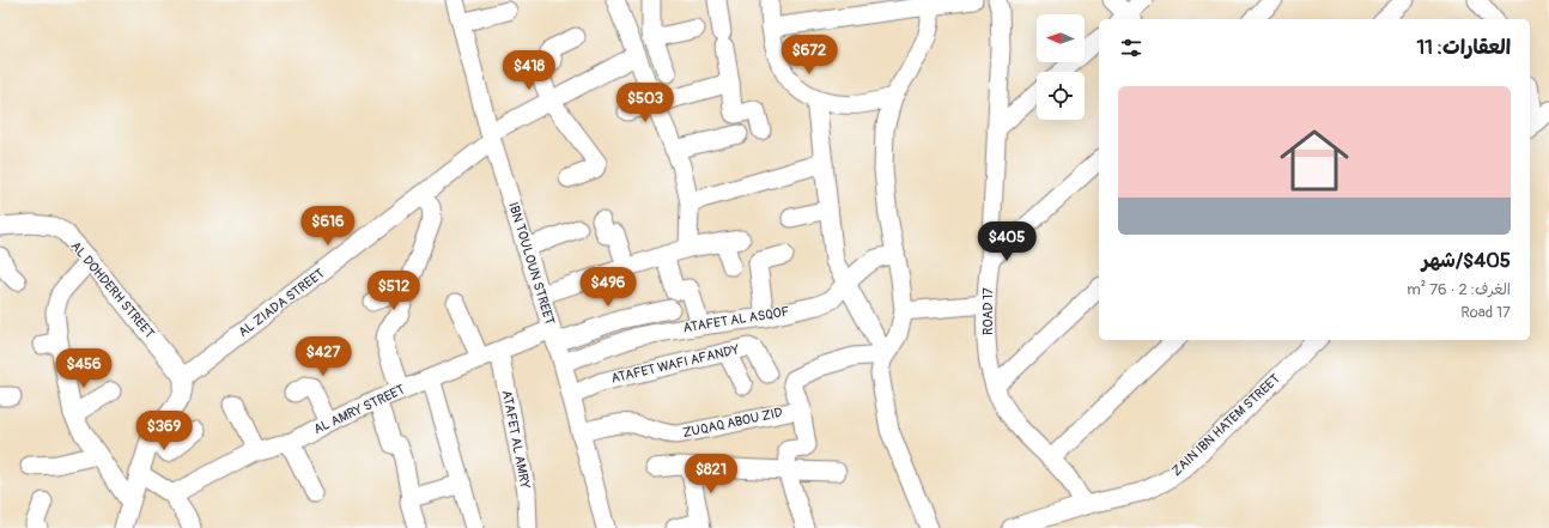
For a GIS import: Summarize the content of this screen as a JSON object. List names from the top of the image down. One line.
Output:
{"streets":{"street":["IBN TOULOUN STREET","AL DOHDERH STREET","AL ZIADA STREET","ROAD 17","ATAFET AL ASQOF","ATAFET WAFI AFANDY","AL AMRY STREET","ZUQAQ ABOU ZID","ZAIN IBN HATEM STREET","ATAFET AL AMRY"]},"crossings":[["IBN TOULOUN STREET","AL ZIADA STREET"],["IBN TOULOUN STREET","ATAFET AL ASQOF"],["IBN TOULOUN STREET","ATAFET WAFI AFANDY"],["IBN TOULOUN STREET","AL AMRY STREET"],["IBN TOULOUN STREET","ZUQAQ ABOU ZID"],["AL DOHDERH STREET","AL ZIADA STREET"],["ROAD 17","ZAIN IBN HATEM STREET"],["AL AMRY STREET","ATAFET AL AMRY"]],"north":"left","page":{"heading":"العقارات: 11","price":["$672","$418","$503","$616","$405","$496","$512","$427","$456","$369","$821"],"list":[{"name":"$405/شهر","note":"الغرف: 2 · 76 m² · Road 17"}]}}
